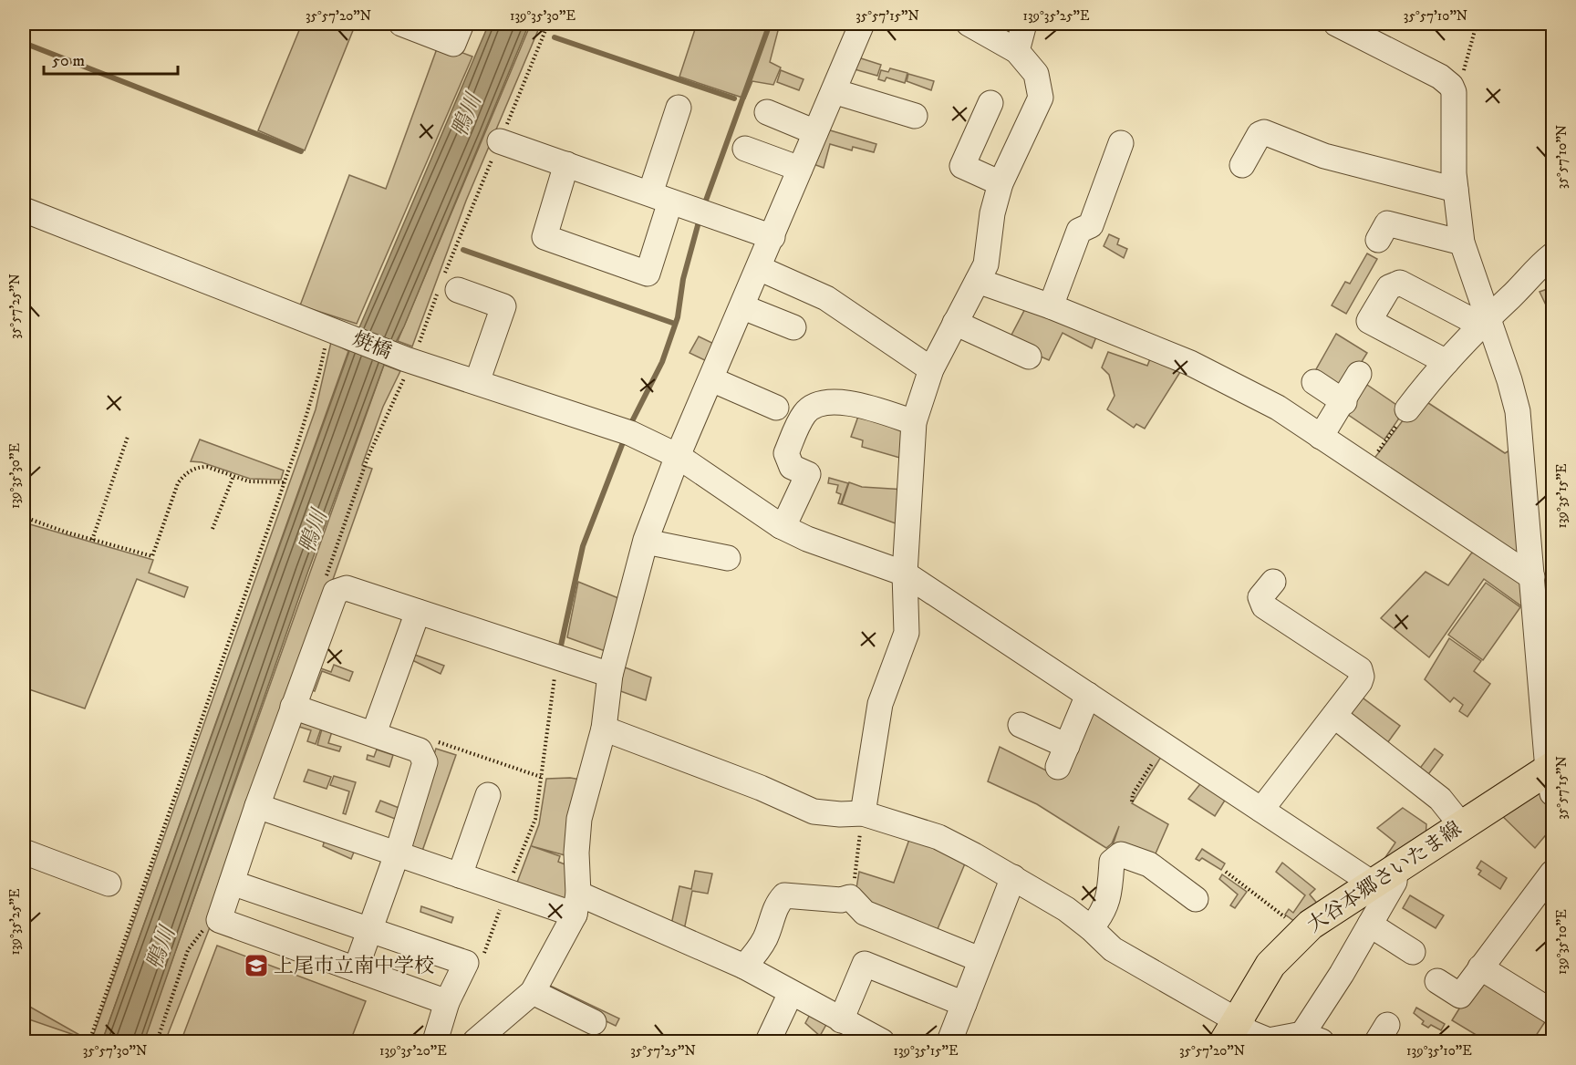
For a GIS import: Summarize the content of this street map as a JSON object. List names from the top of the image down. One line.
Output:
{"streets":{"main road":["大谷本郷さいたま線"],"street":["焼橋"]},"crossings":[["焼橋","大谷本郷さいたま線"]],"water":["鴨川"],"places":{"school or university":["上尾市立南中学校"]},"scale_bar":"50 m","coordinates":["35°57'20\"N","139°35'30\"E","35°57'15\"N","139°35'25\"E","35°57'10\"N","35°57'25\"N","139°35'15\"E","139°35'10\"E","35°57'30\"N","139°35'20\"E"]}
